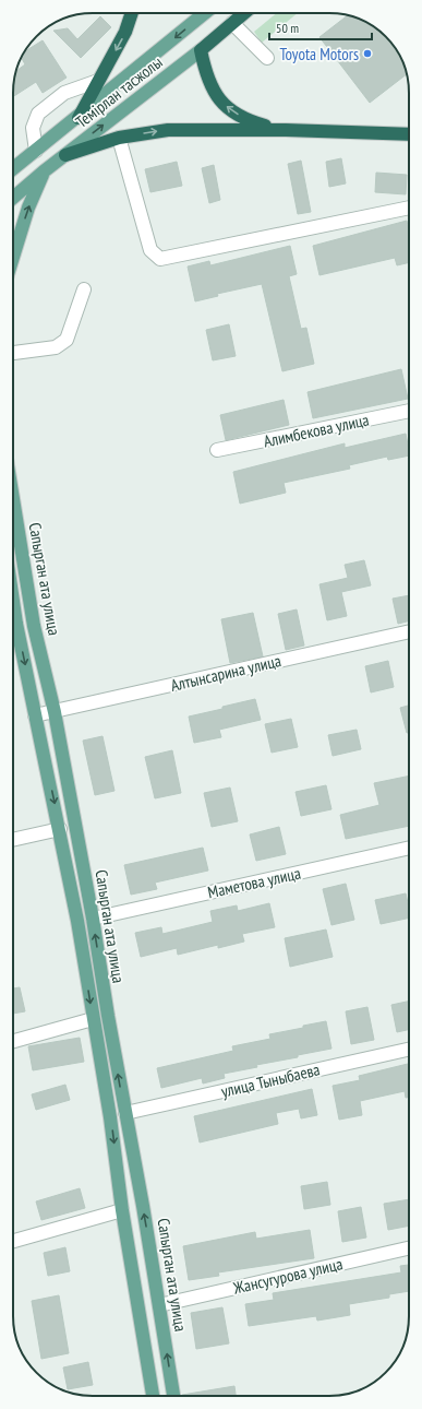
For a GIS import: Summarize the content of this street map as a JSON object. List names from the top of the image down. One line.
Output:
{"streets":{"highway":["Темірлан тасжолы"],"main road":["Сапырган ата улица"],"street":["Алимбекова улица","Алтынсарина улица","Маметова улица","улица Тыныбаева","Жансугурова улица"]},"crossings":[["Сапырган ата улица","Алтынсарина улица"],["Сапырган ата улица","Маметова улица"],["Сапырган ата улица","улица Тыныбаева"],["Сапырган ата улица","Жансугурова улица"]],"places":["Toyota Motors"],"scale_bar":"50 m"}
